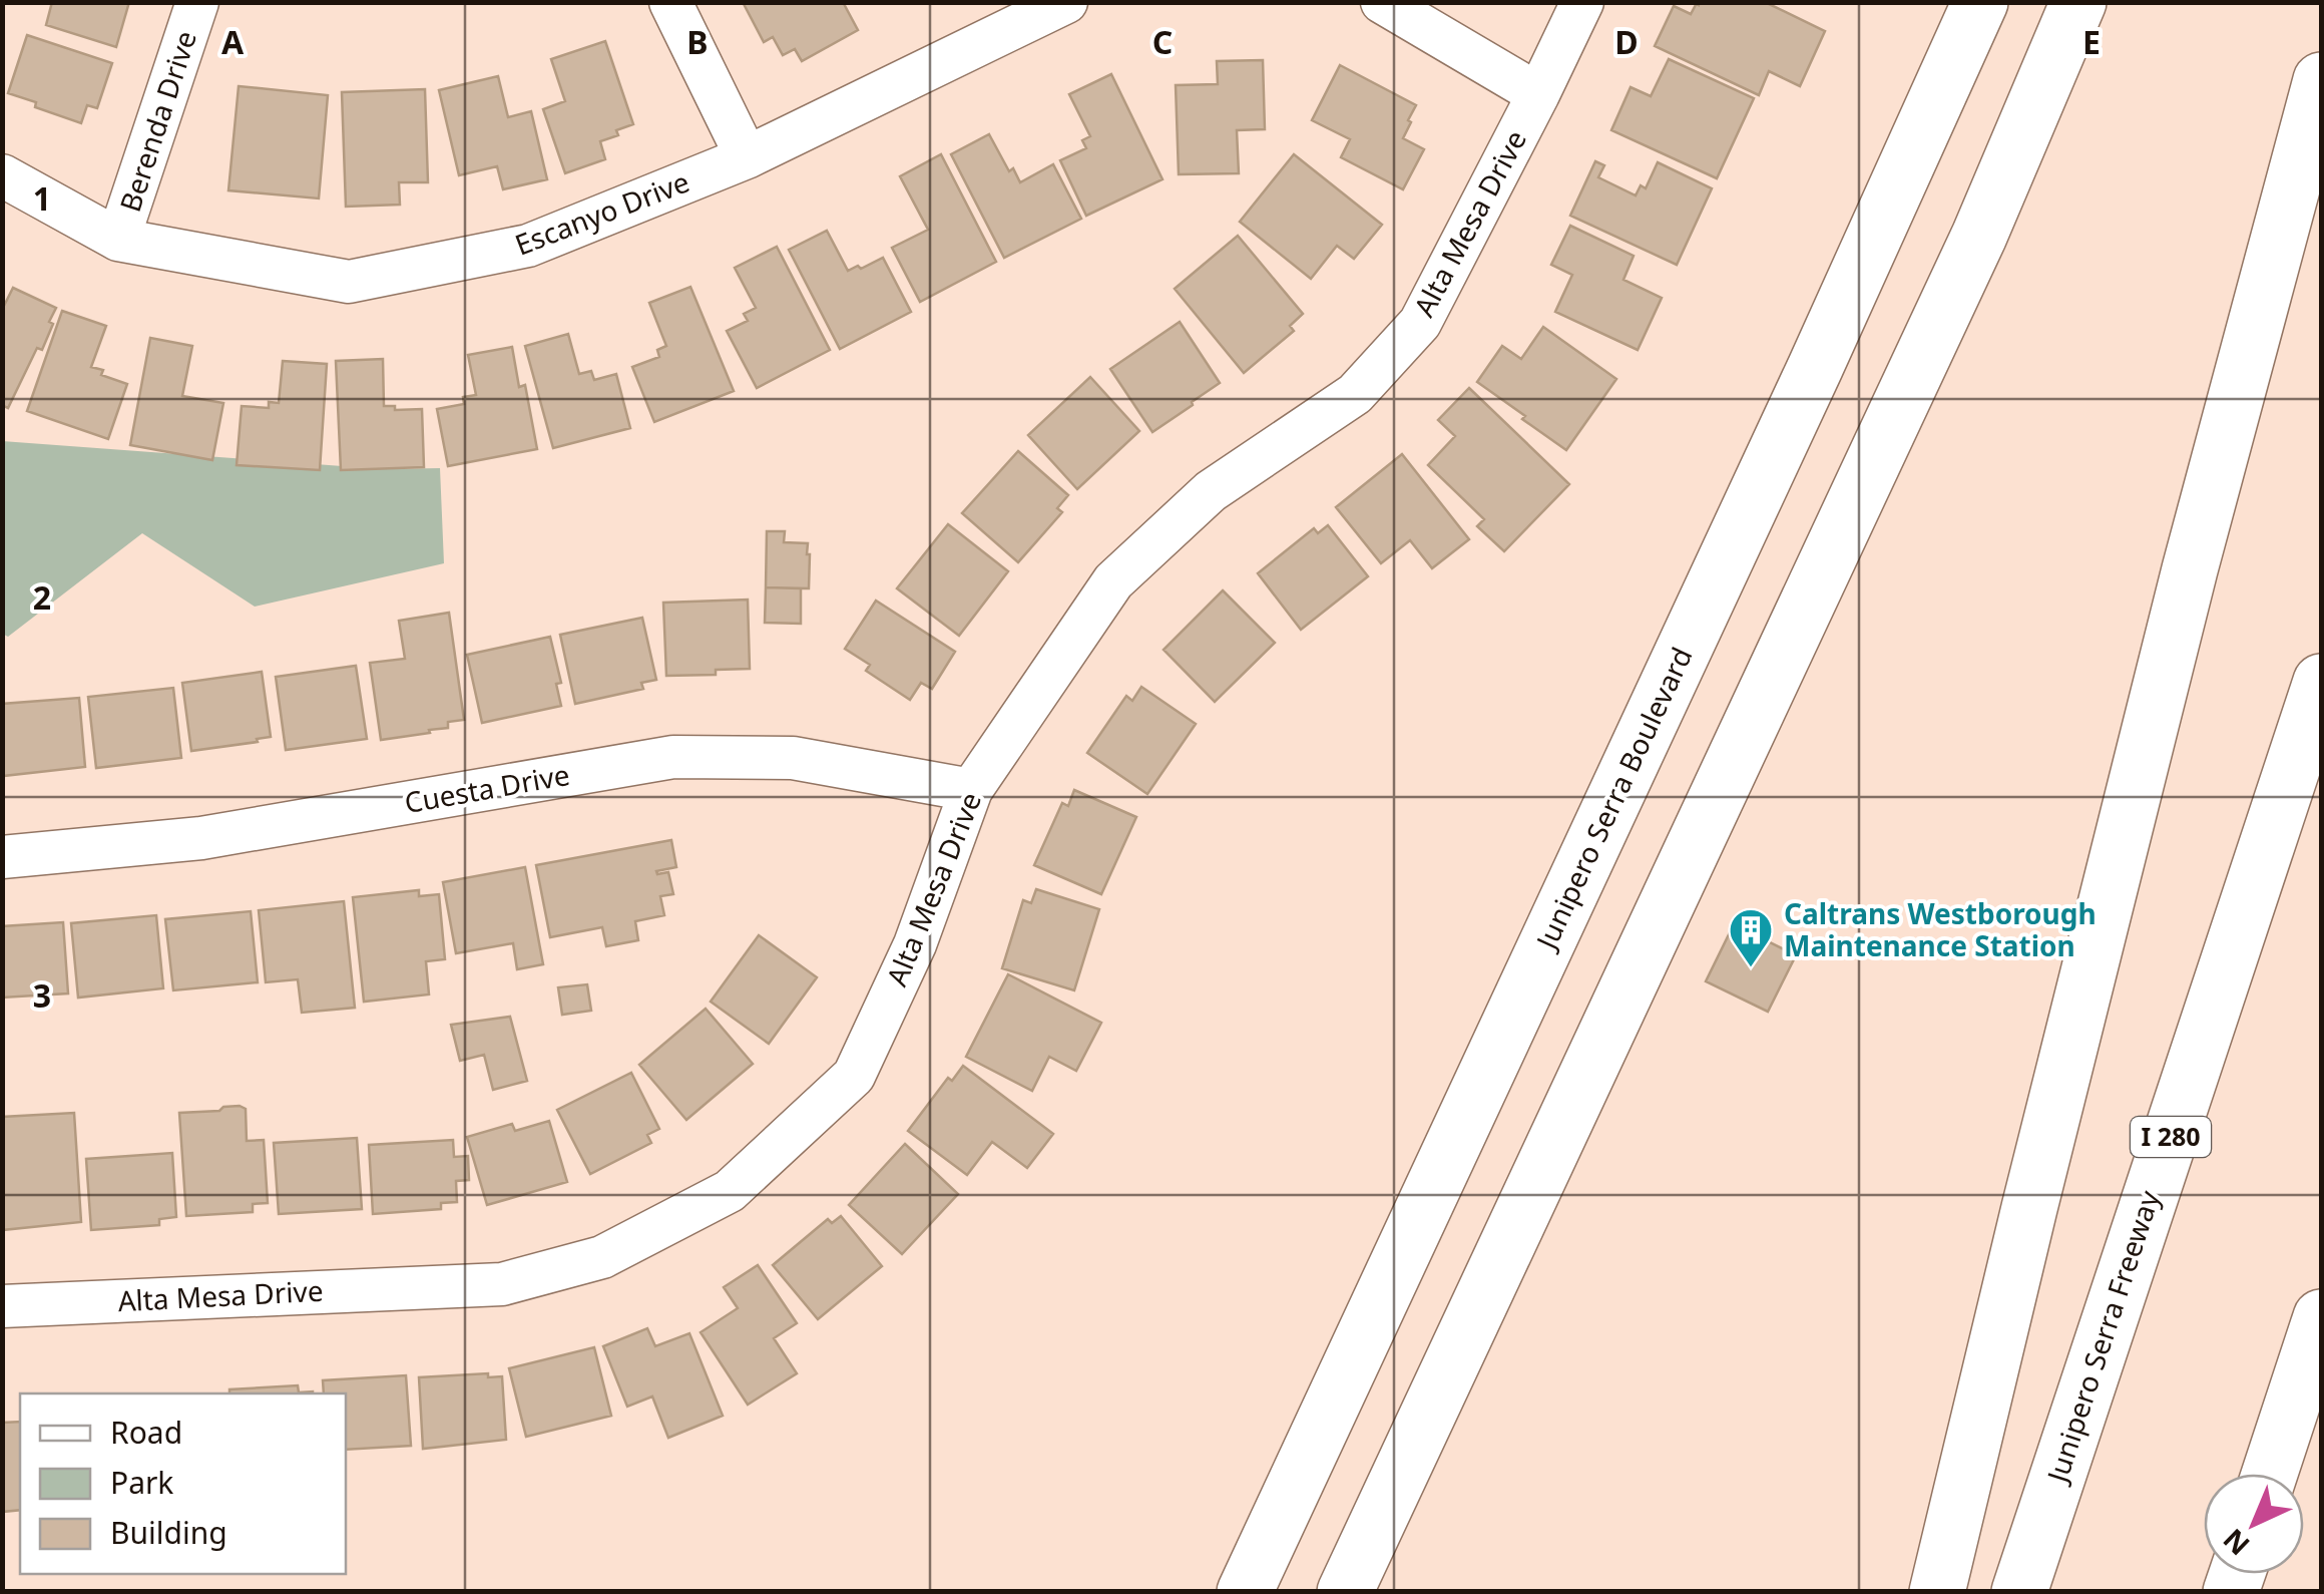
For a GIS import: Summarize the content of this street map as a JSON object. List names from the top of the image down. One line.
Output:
{"streets":{"main road":["Junipero Serra Boulevard","I 280","Junipero Serra Freeway"],"street":["Berenda Drive","Escanyo Drive","Alta Mesa Drive","Cuesta Drive"]},"crossings":[["Berenda Drive","Escanyo Drive"],["Alta Mesa Drive","Cuesta Drive"]],"places":{"building":["Caltrans Westborough Maintenance Station"]},"legend":["Road","Park","Building"],"north":"bottom left","grid":{"columns":["A","B","C","D","E"],"rows":["1","2","3"]}}
